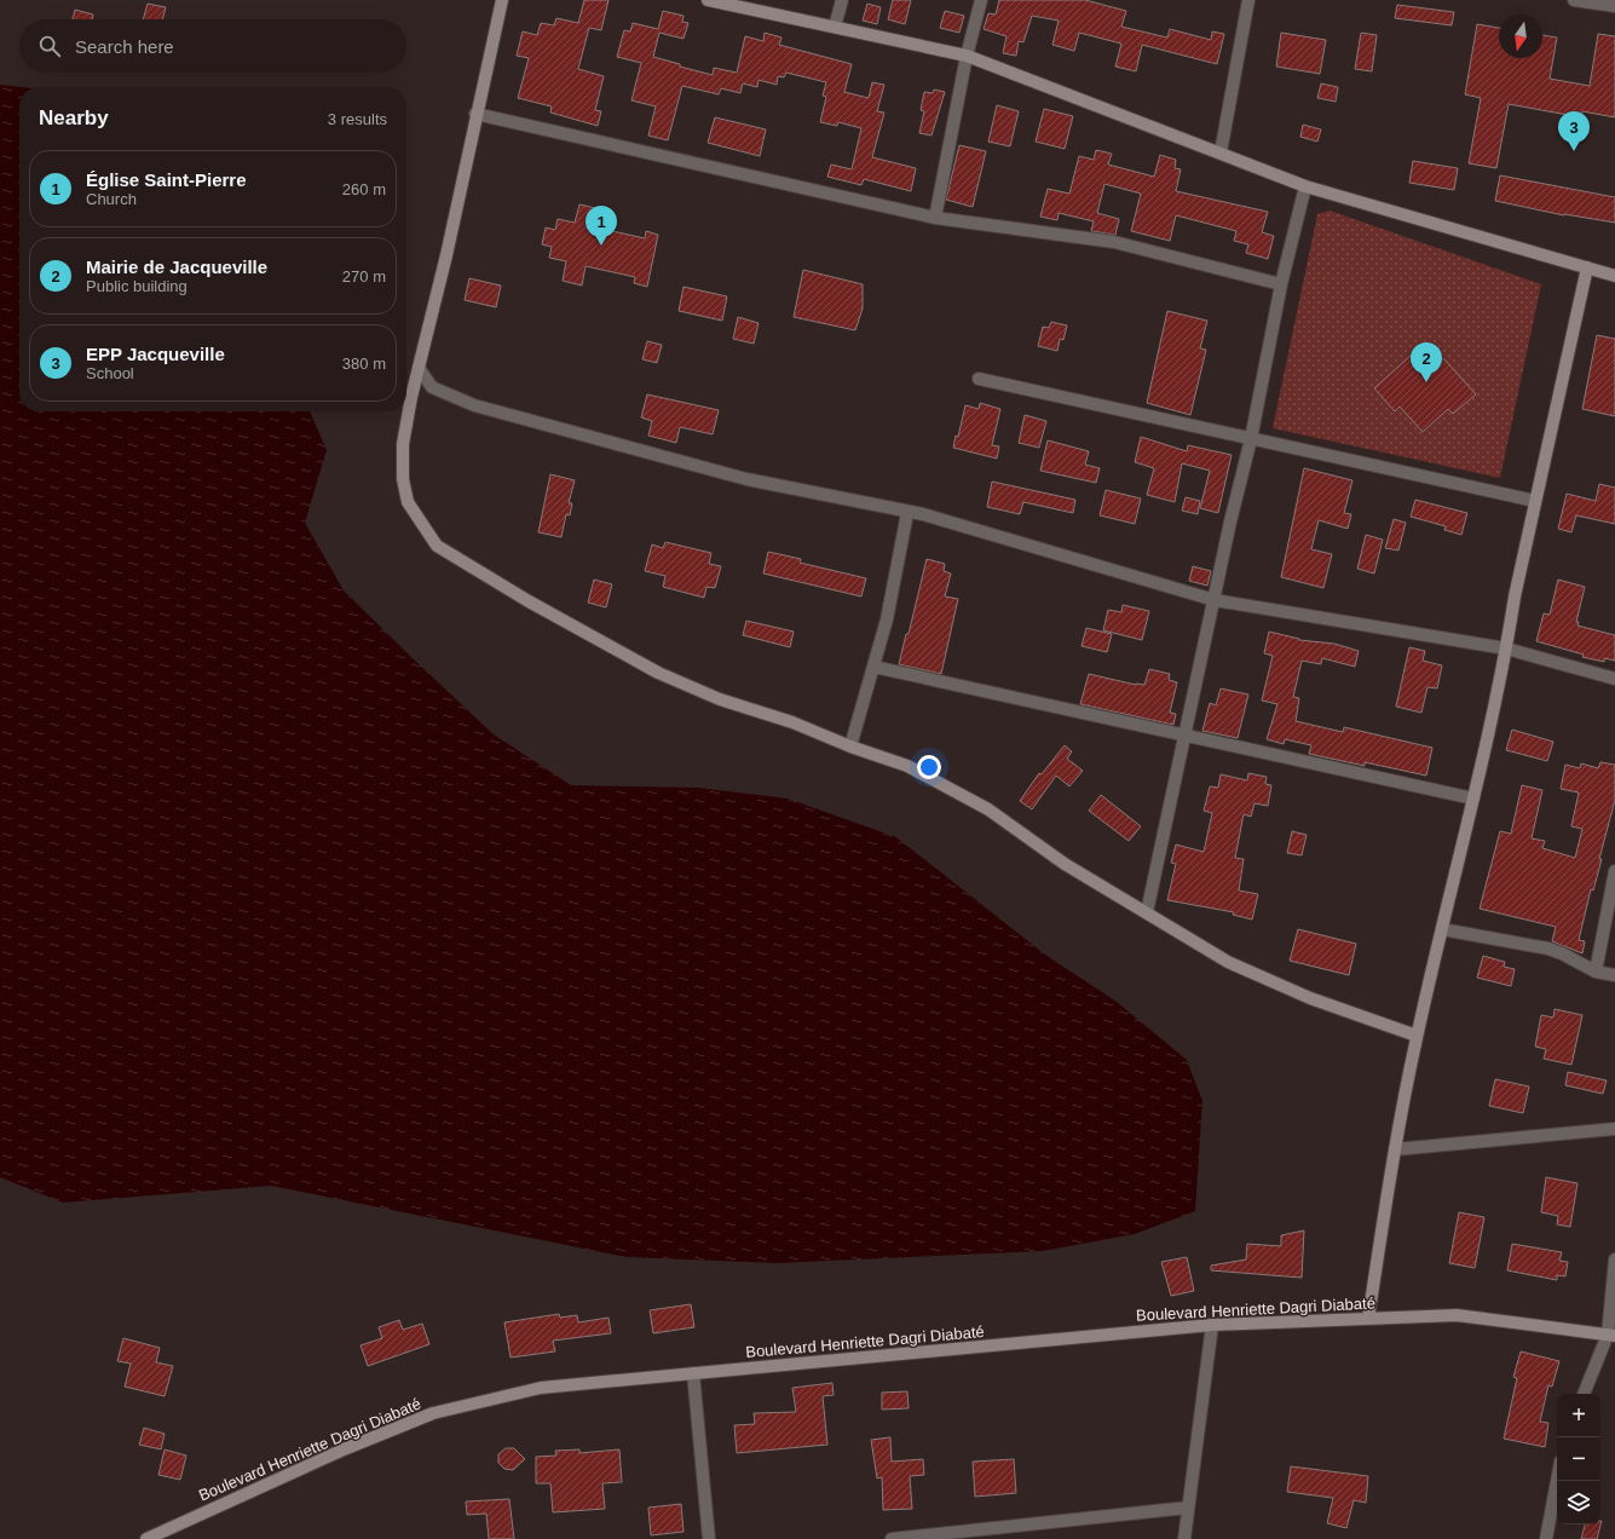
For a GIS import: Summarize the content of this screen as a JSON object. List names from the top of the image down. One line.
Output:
{"streets":{"street":["Boulevard Henriette Dagri Diabaté"]},"north":"bottom","page":{"search":"Search here","heading":["Nearby","3 results"],"pins":["3","1","2"],"list":[{"mark":"1","name":"Église Saint-Pierre","note":"Church","value":"260 m"},{"mark":"2","name":"Mairie de Jacqueville","note":"Public building","value":"270 m"},{"mark":"3","name":"EPP Jacqueville","note":"School","value":"380 m"}],"map_buttons":["+","−"]}}
